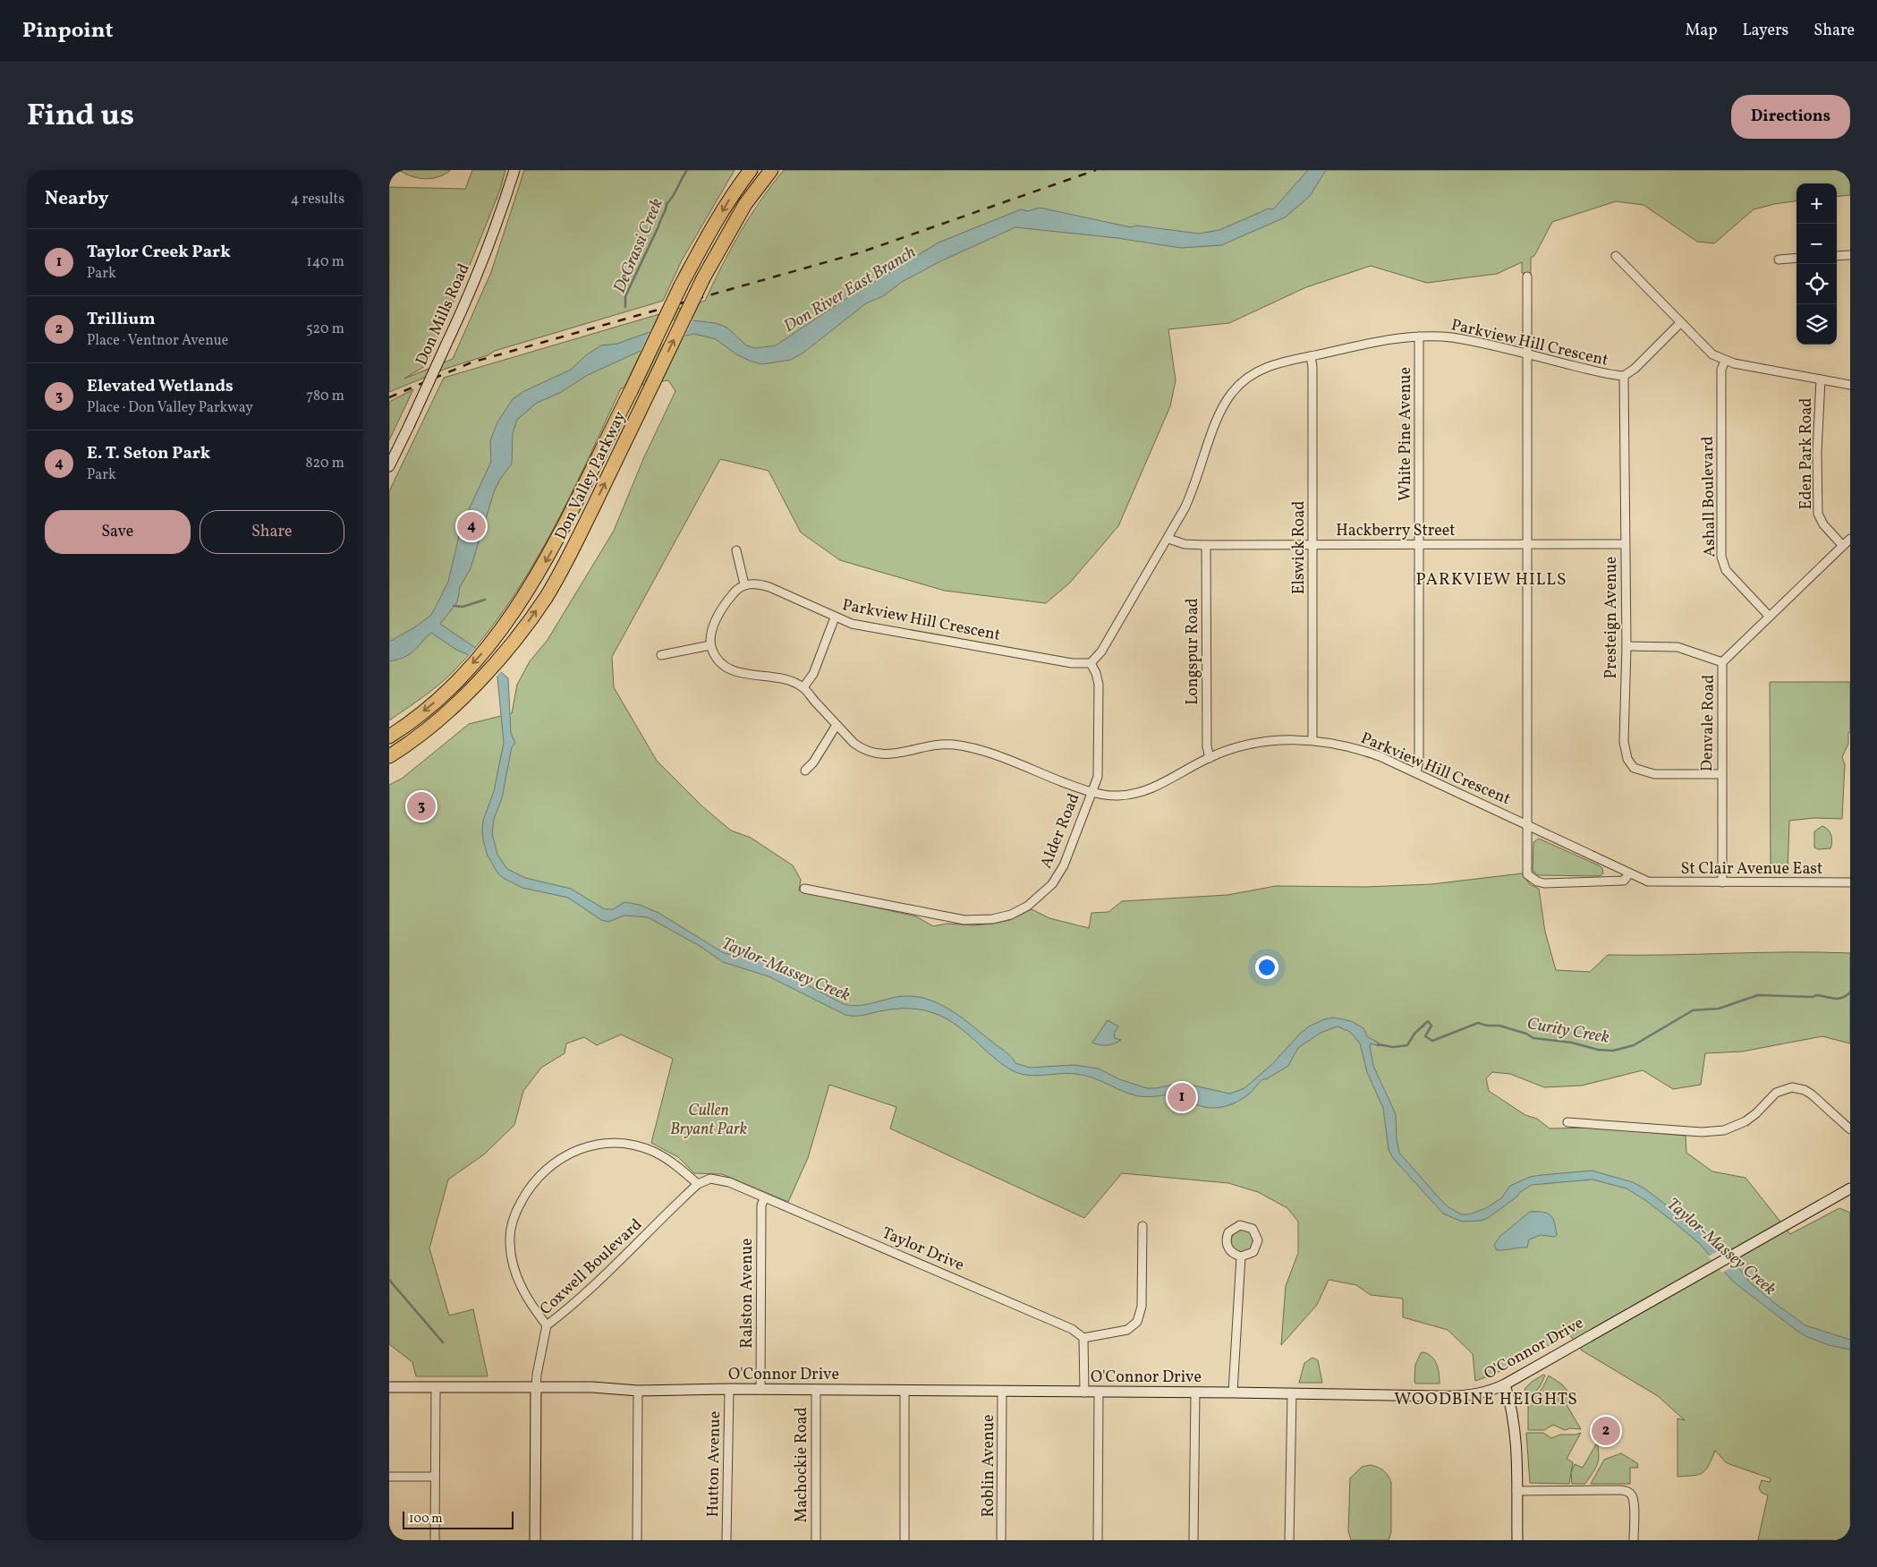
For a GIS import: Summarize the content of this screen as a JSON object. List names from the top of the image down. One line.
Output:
{"streets":{"highway":["Don Valley Parkway"],"main road":["Don Mills Road","O'Connor Drive"],"street":["Parkview Hill Crescent","White Pine Avenue","Eden Park Road","Ashall Boulevard","Hackberry Street","Elswick Road","Presteign Avenue","Longspur Road","Denvale Road","Alder Road","St Clair Avenue East","Taylor Drive","Coxwell Boulevard","Ralston Avenue","Hutton Avenue","Machockie Road","Roblin Avenue"]},"crossings":[["Parkview Hill Crescent","White Pine Avenue"],["Parkview Hill Crescent","Hackberry Street"],["Parkview Hill Crescent","Elswick Road"],["Parkview Hill Crescent","Presteign Avenue"],["Parkview Hill Crescent","Longspur Road"],["Parkview Hill Crescent","Alder Road"],["Parkview Hill Crescent","St Clair Avenue East"],["White Pine Avenue","Hackberry Street"],["Eden Park Road","Denvale Road"],["Ashall Boulevard","Denvale Road"],["Hackberry Street","Elswick Road"],["Hackberry Street","Presteign Avenue"],["Hackberry Street","Longspur Road"],["Presteign Avenue","Denvale Road"],["Denvale Road","St Clair Avenue East"],["Taylor Drive","Coxwell Boulevard"],["Taylor Drive","Ralston Avenue"],["Coxwell Boulevard","O'Connor Drive"],["Ralston Avenue","O'Connor Drive"],["O'Connor Drive","Hutton Avenue"],["O'Connor Drive","Machockie Road"],["O'Connor Drive","Roblin Avenue"]],"districts":["PARKVIEW HILLS","WOODBINE HEIGHTS"],"water":["DeGrassi Creek","Don River East Branch","Taylor-Massey Creek","Curity Creek"],"parks":["Cullen Bryant Park"],"scale_bar":"100 m","page":{"header":"Pinpoint","nav":["Map","Layers","Share"],"title":"Find us","buttons":["Directions",["Save","Share"]],"heading":["Nearby","4 results"],"map_buttons":["+","−"],"list":[{"mark":"1","name":"Taylor Creek Park","note":"Park","value":"140 m"},{"mark":"2","name":"Trillium","note":"Place · Ventnor Avenue","value":"520 m"},{"mark":"3","name":"Elevated Wetlands","note":"Place · Don Valley Parkway","value":"780 m"},{"mark":"4","name":"E. T. Seton Park","note":"Park","value":"820 m"}],"pins":["4","3","1","2"],"scale":"100 m"}}
